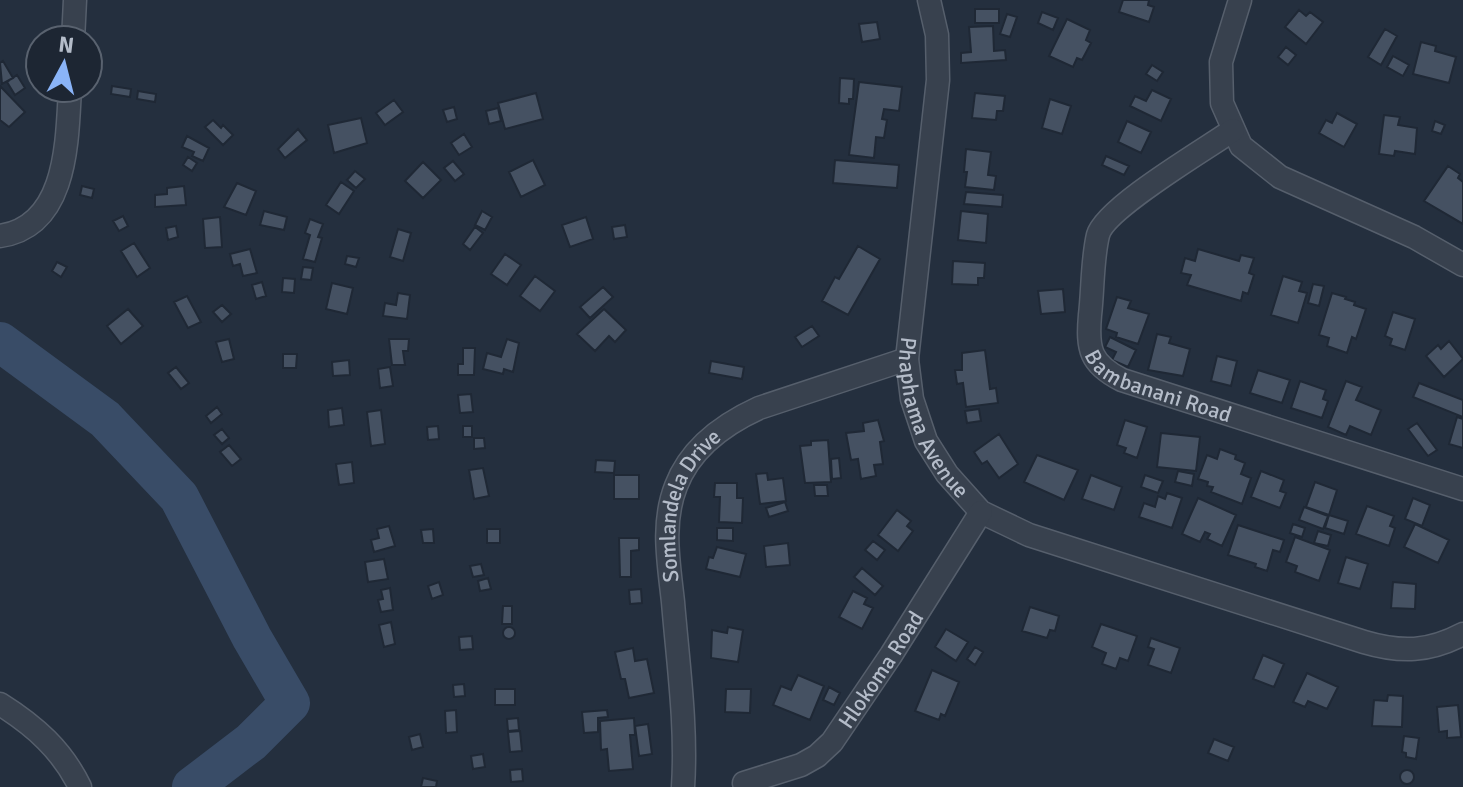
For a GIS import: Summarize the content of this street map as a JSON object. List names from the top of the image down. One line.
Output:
{"streets":{"street":["Bambanani Road","Phaphama Avenue","Somlandela Drive","Hlokoma Road"]},"crossings":[["Phaphama Avenue","Somlandela Drive"],["Phaphama Avenue","Hlokoma Road"]],"north":"top"}
